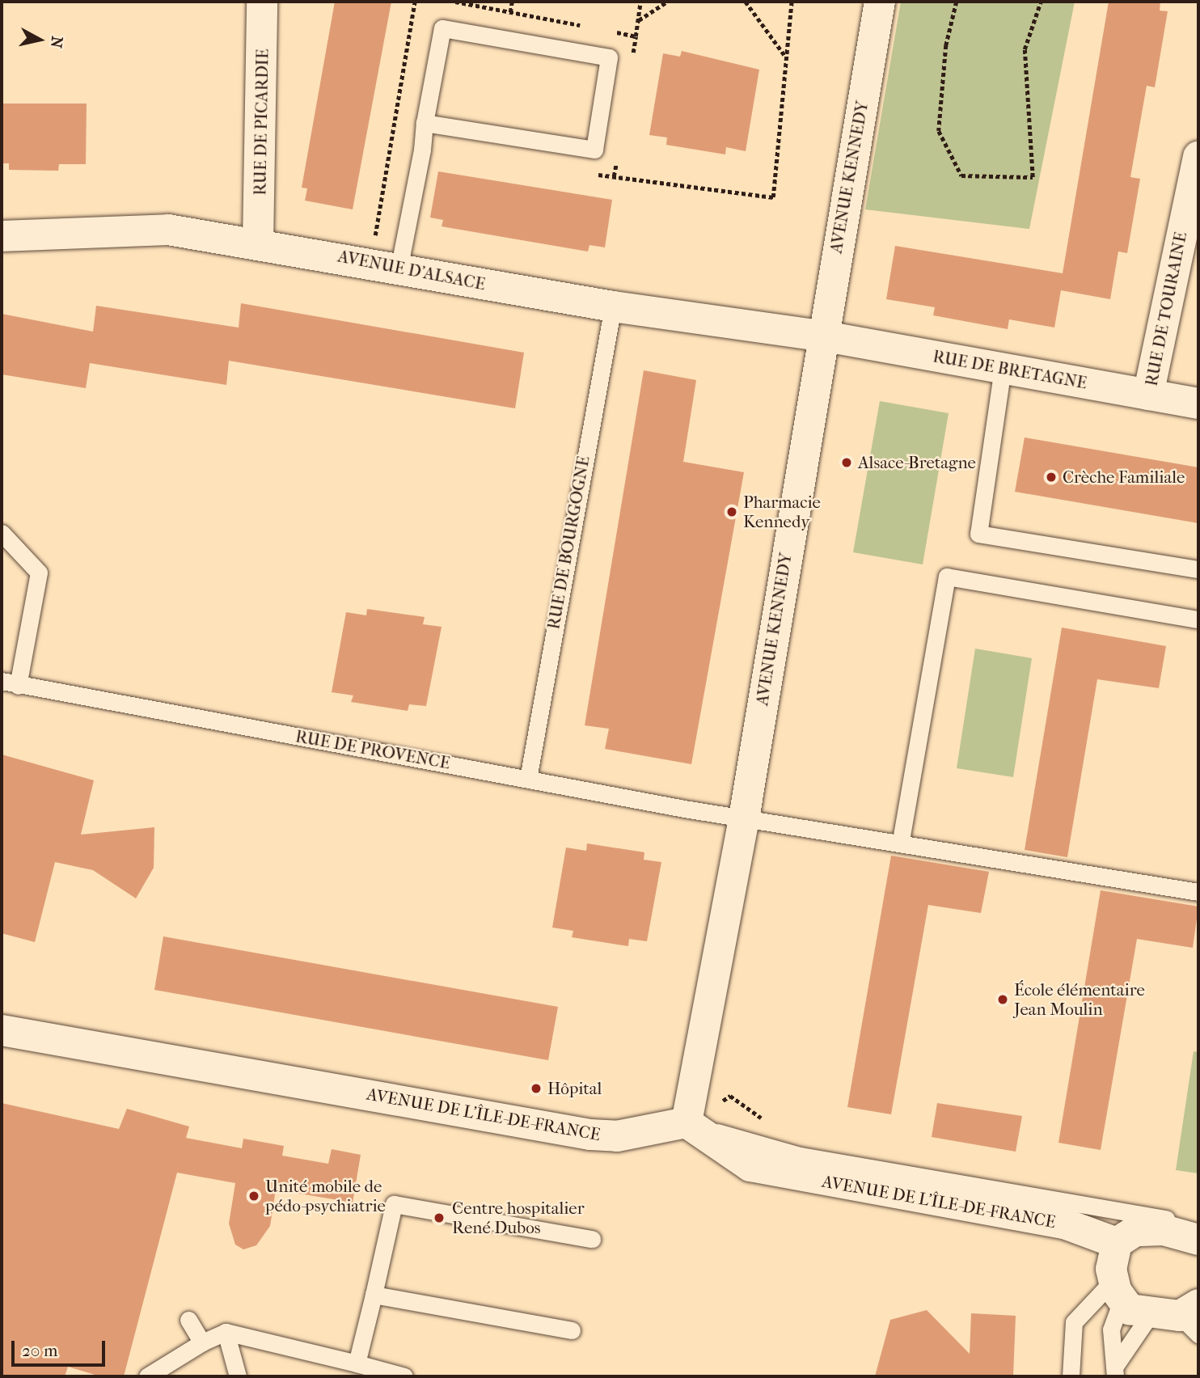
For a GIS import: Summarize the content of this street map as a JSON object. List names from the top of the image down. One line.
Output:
{"streets":{"street":["RUE DE PICARDIE","AVENUE KENNEDY","AVENUE D'ALSACE","RUE DE TOURAINE","RUE DE BRETAGNE","AVENUE DE L'ÎLE-DE-FRANCE"],"lane":["RUE DE BOURGOGNE","RUE DE PROVENCE"]},"crossings":[["RUE DE PICARDIE","AVENUE D'ALSACE"],["AVENUE KENNEDY","AVENUE D'ALSACE"],["AVENUE KENNEDY","RUE DE BRETAGNE"],["AVENUE KENNEDY","RUE DE PROVENCE"],["AVENUE KENNEDY","AVENUE DE L'ÎLE-DE-FRANCE"],["AVENUE D'ALSACE","RUE DE BRETAGNE"],["AVENUE D'ALSACE","RUE DE BOURGOGNE"],["RUE DE TOURAINE","RUE DE BRETAGNE"],["RUE DE BOURGOGNE","RUE DE PROVENCE"]],"places":["Alsace-Bretagne","Crèche Familiale","Pharmacie Kennedy","École élémentaire Jean Moulin","Hôpital","Unité mobile de pédo-psychiatrie","Centre hospitalier René Dubos"],"scale_bar":"20 m","north":"right"}
